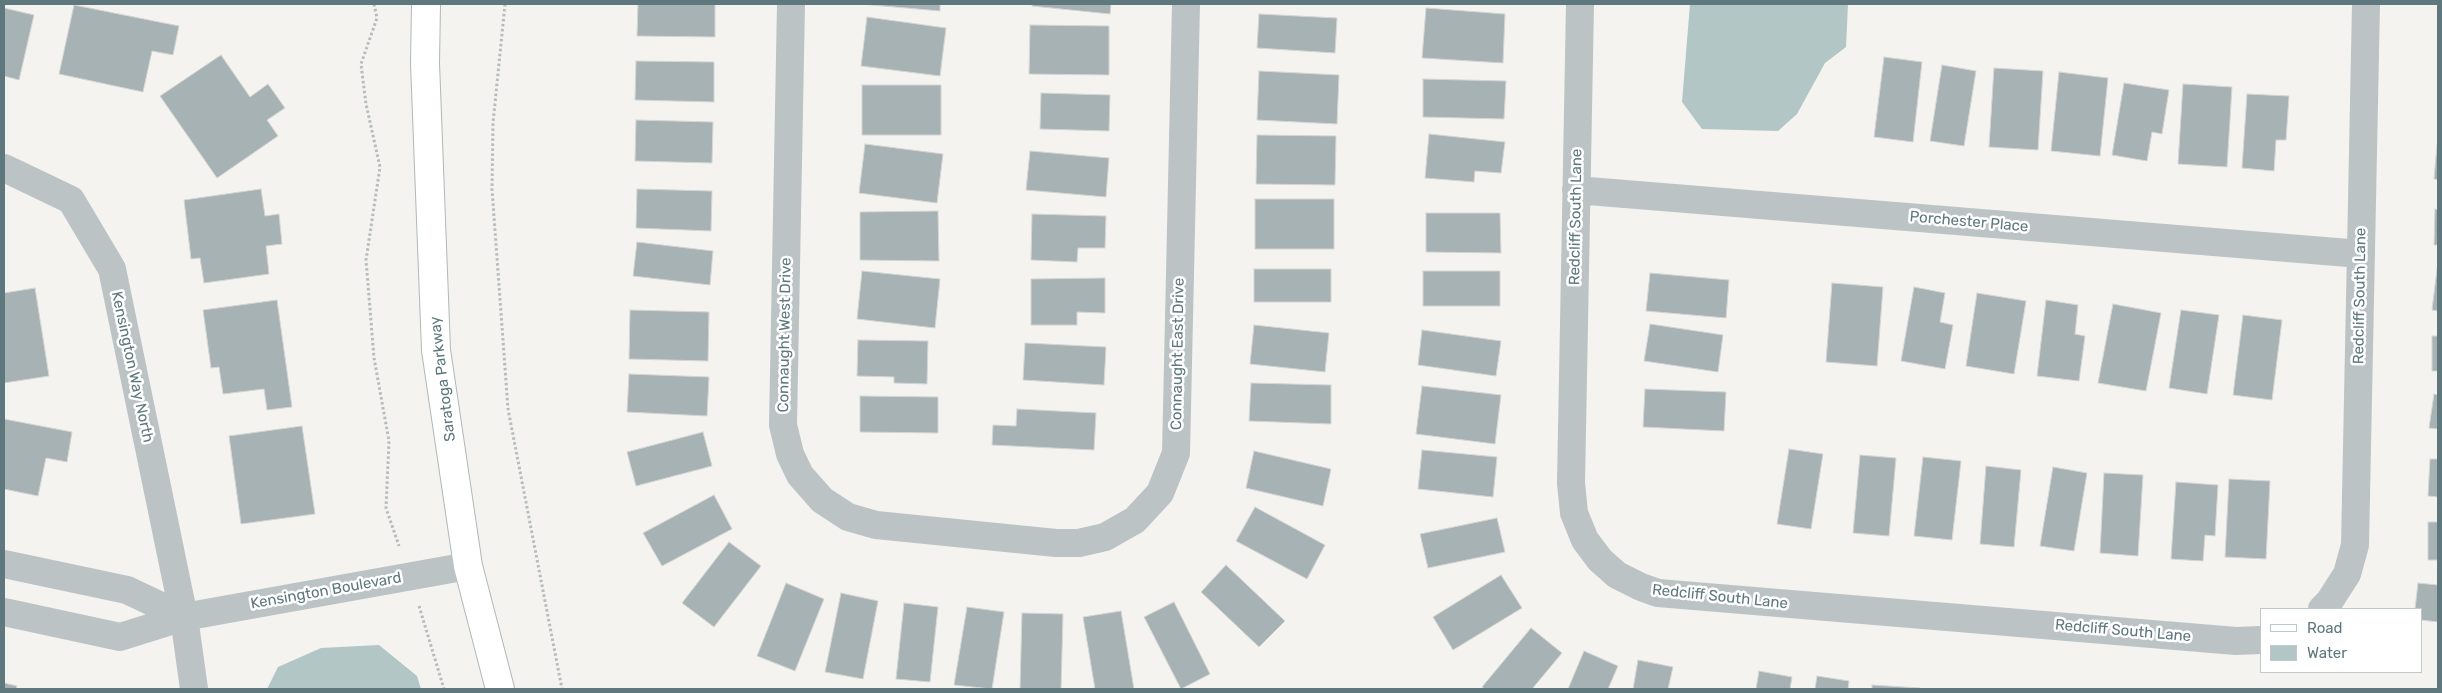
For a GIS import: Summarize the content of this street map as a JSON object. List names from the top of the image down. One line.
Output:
{"streets":{"street":["Redcliff South Lane","Porchester Place","Connaught West Drive","Connaught East Drive","Kensington Way North","Saratoga Parkway","Kensington Boulevard"]},"crossings":[["Redcliff South Lane","Porchester Place"],["Connaught West Drive","Connaught East Drive"],["Kensington Way North","Kensington Boulevard"],["Saratoga Parkway","Kensington Boulevard"]],"legend":["Road","Water"]}
